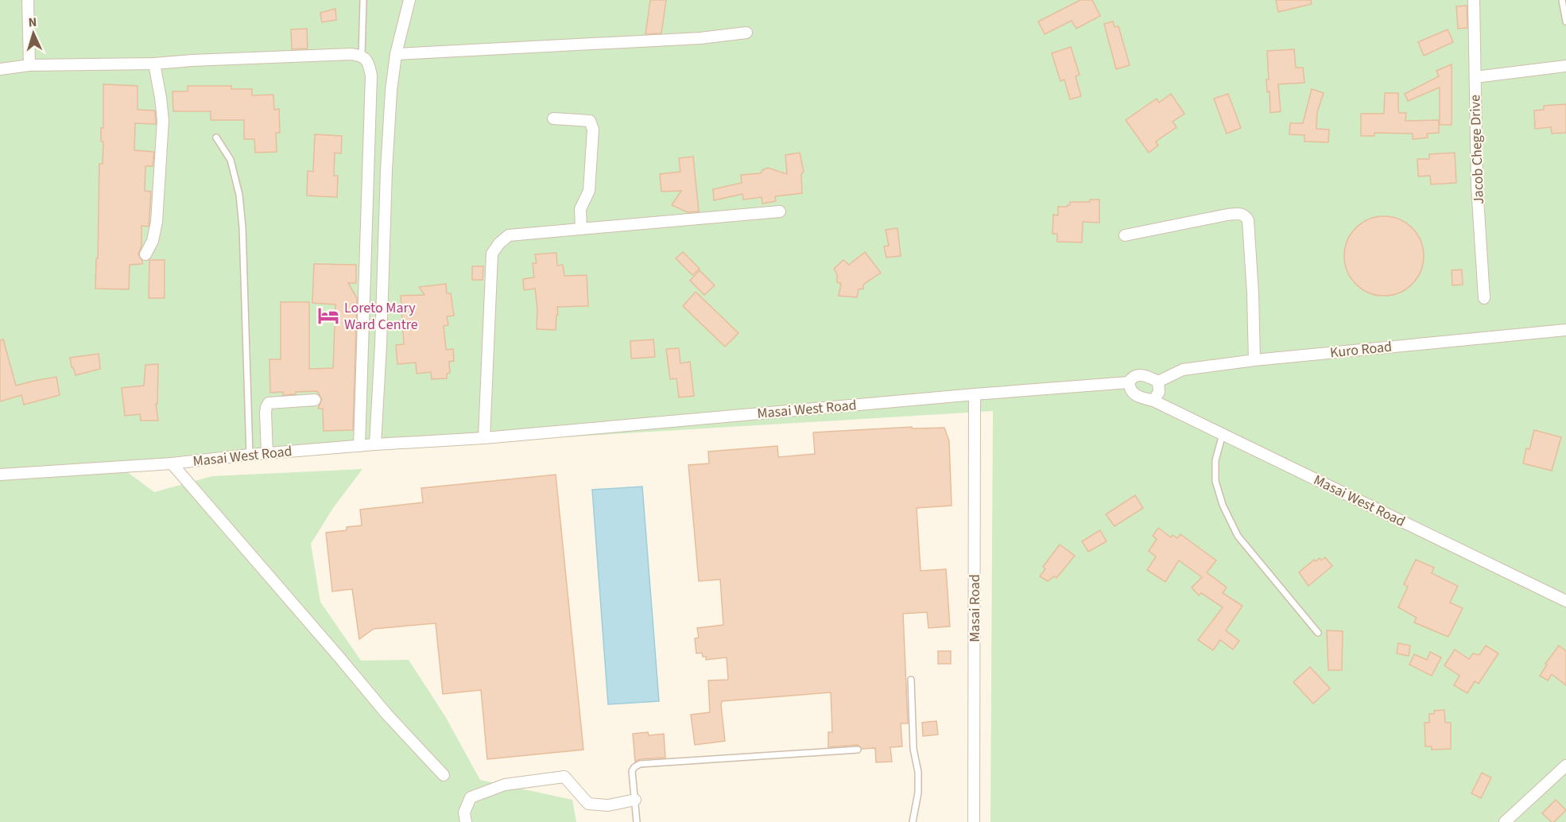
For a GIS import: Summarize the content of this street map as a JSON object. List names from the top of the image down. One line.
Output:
{"streets":{"street":["Jacob Chege Drive","Kuro Road","Masai West Road","Masai Road"]},"crossings":[["Kuro Road","Masai West Road"],["Masai West Road","Masai Road"]],"places":{"hotel":["Loreto Mary Ward Centre"]},"north":"top"}
